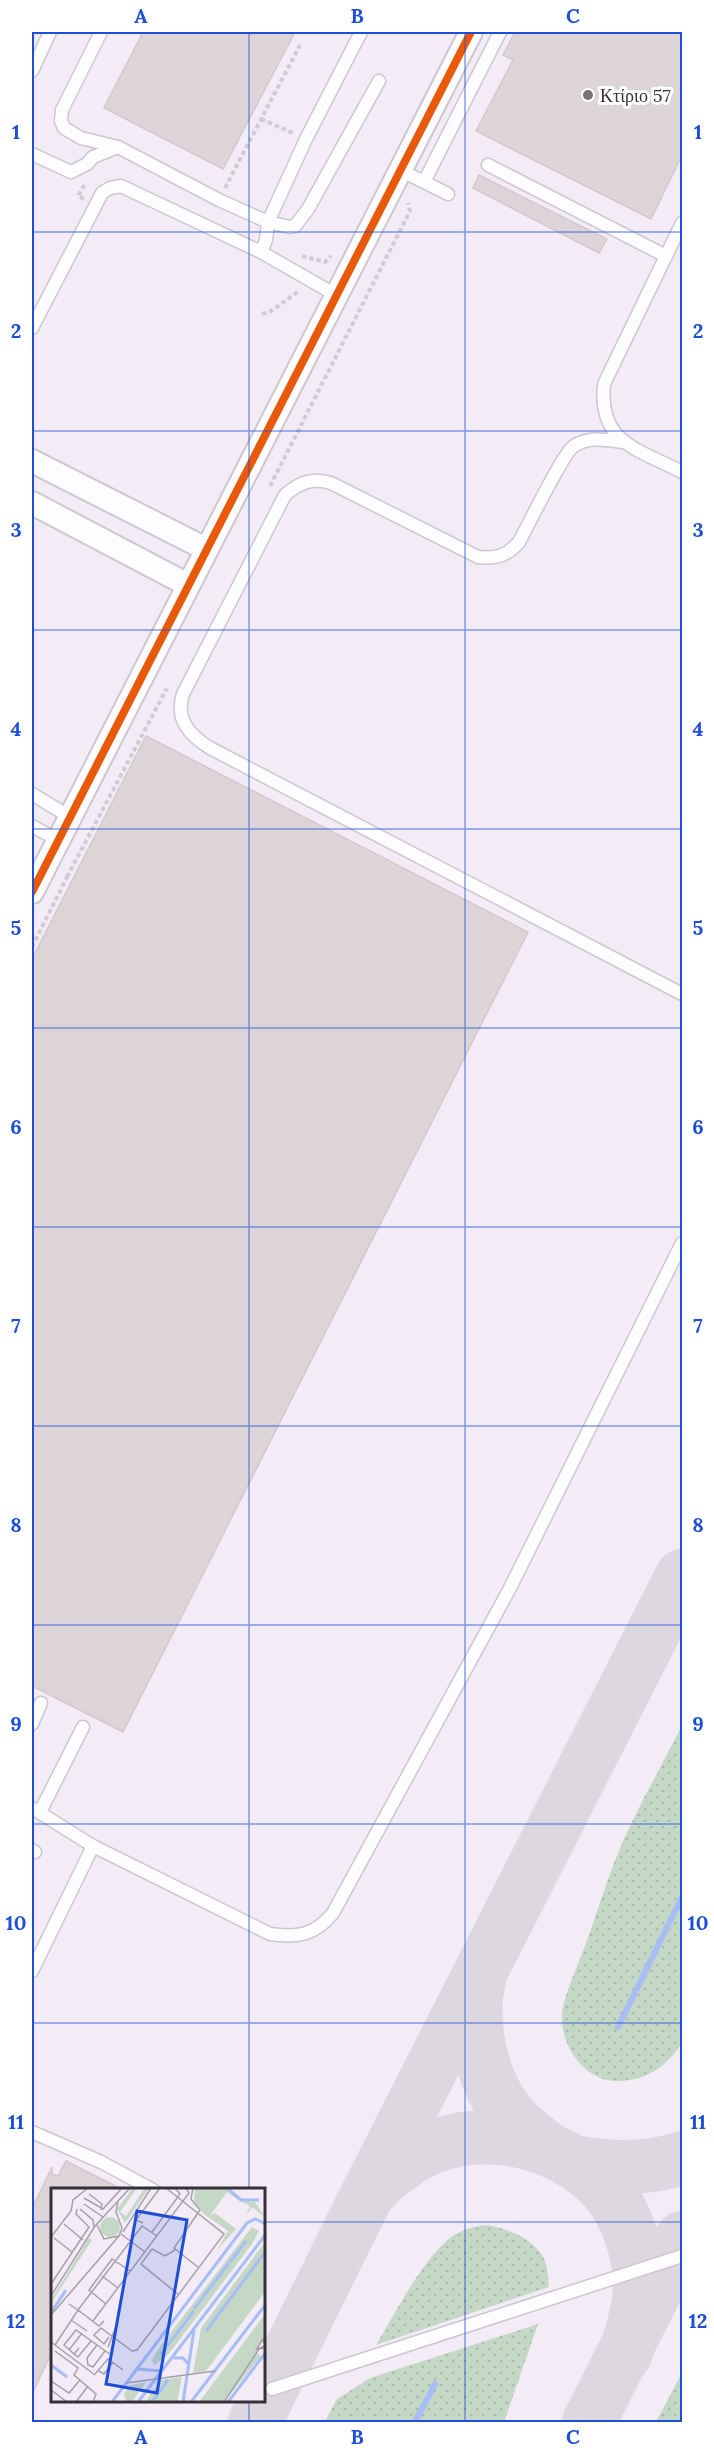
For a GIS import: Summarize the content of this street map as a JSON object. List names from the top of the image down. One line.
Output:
{"places":["Κτίριο 57"],"grid":{"columns":["A","B","C"],"rows":["1","2","3","4","5","6","7","8","9","10","11","12"]}}
